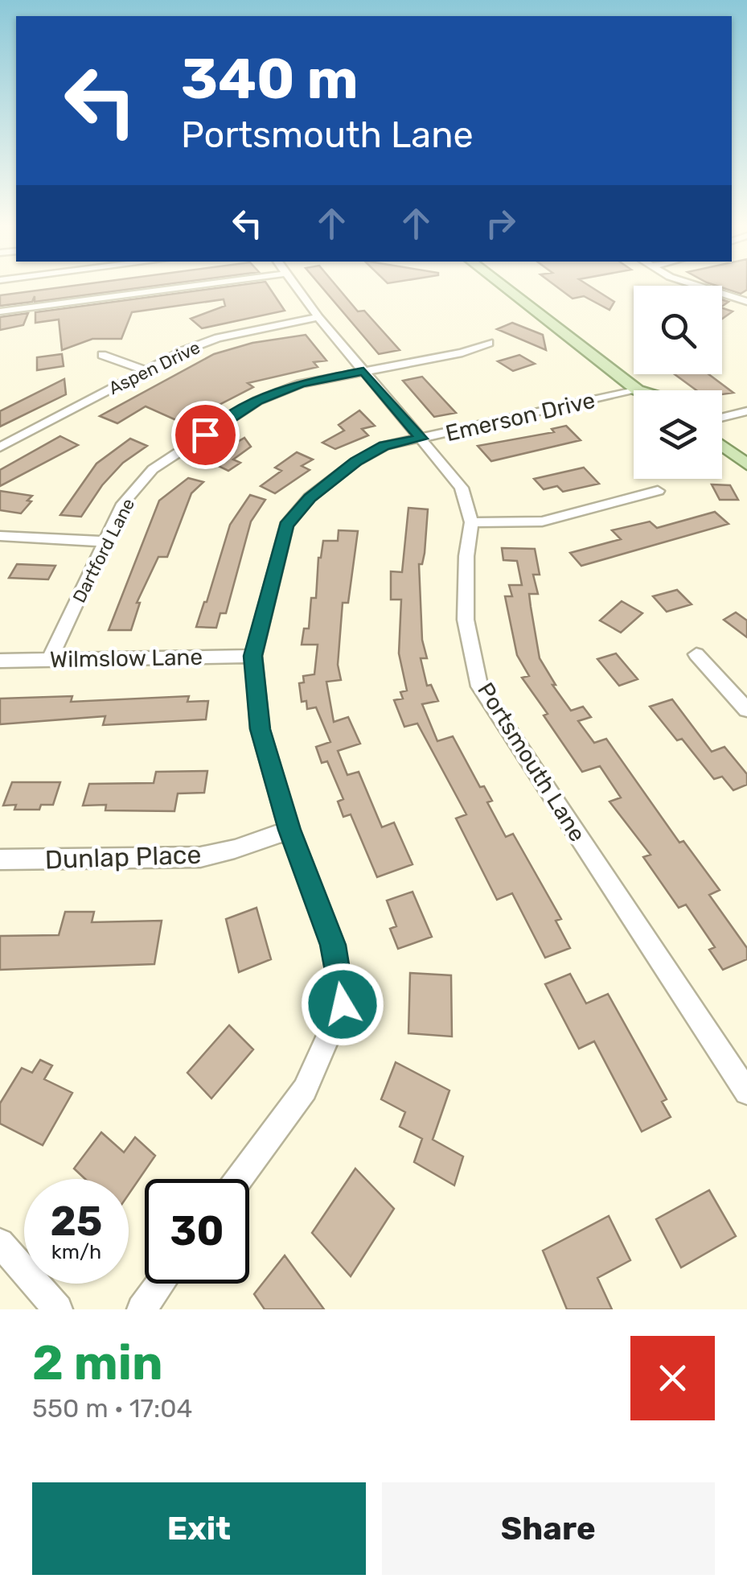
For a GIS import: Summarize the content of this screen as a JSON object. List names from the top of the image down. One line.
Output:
{"streets":{"street":["Aspen Drive","Emerson Drive","Dartford Lane","Wilmslow Lane","Portsmouth Lane","Dunlap Place"]},"crossings":[["Aspen Drive","Portsmouth Lane"],["Emerson Drive","Wilmslow Lane"],["Emerson Drive","Portsmouth Lane"],["Emerson Drive","Dunlap Place"],["Dartford Lane","Wilmslow Lane"],["Dartford Lane","Portsmouth Lane"]],"page":{"turn":["340 m","Portsmouth Lane"],"speed":"25 km/h","limit":"30","heading":["2 min","550 m · 17:04"],"buttons":["Exit","Share"]}}
